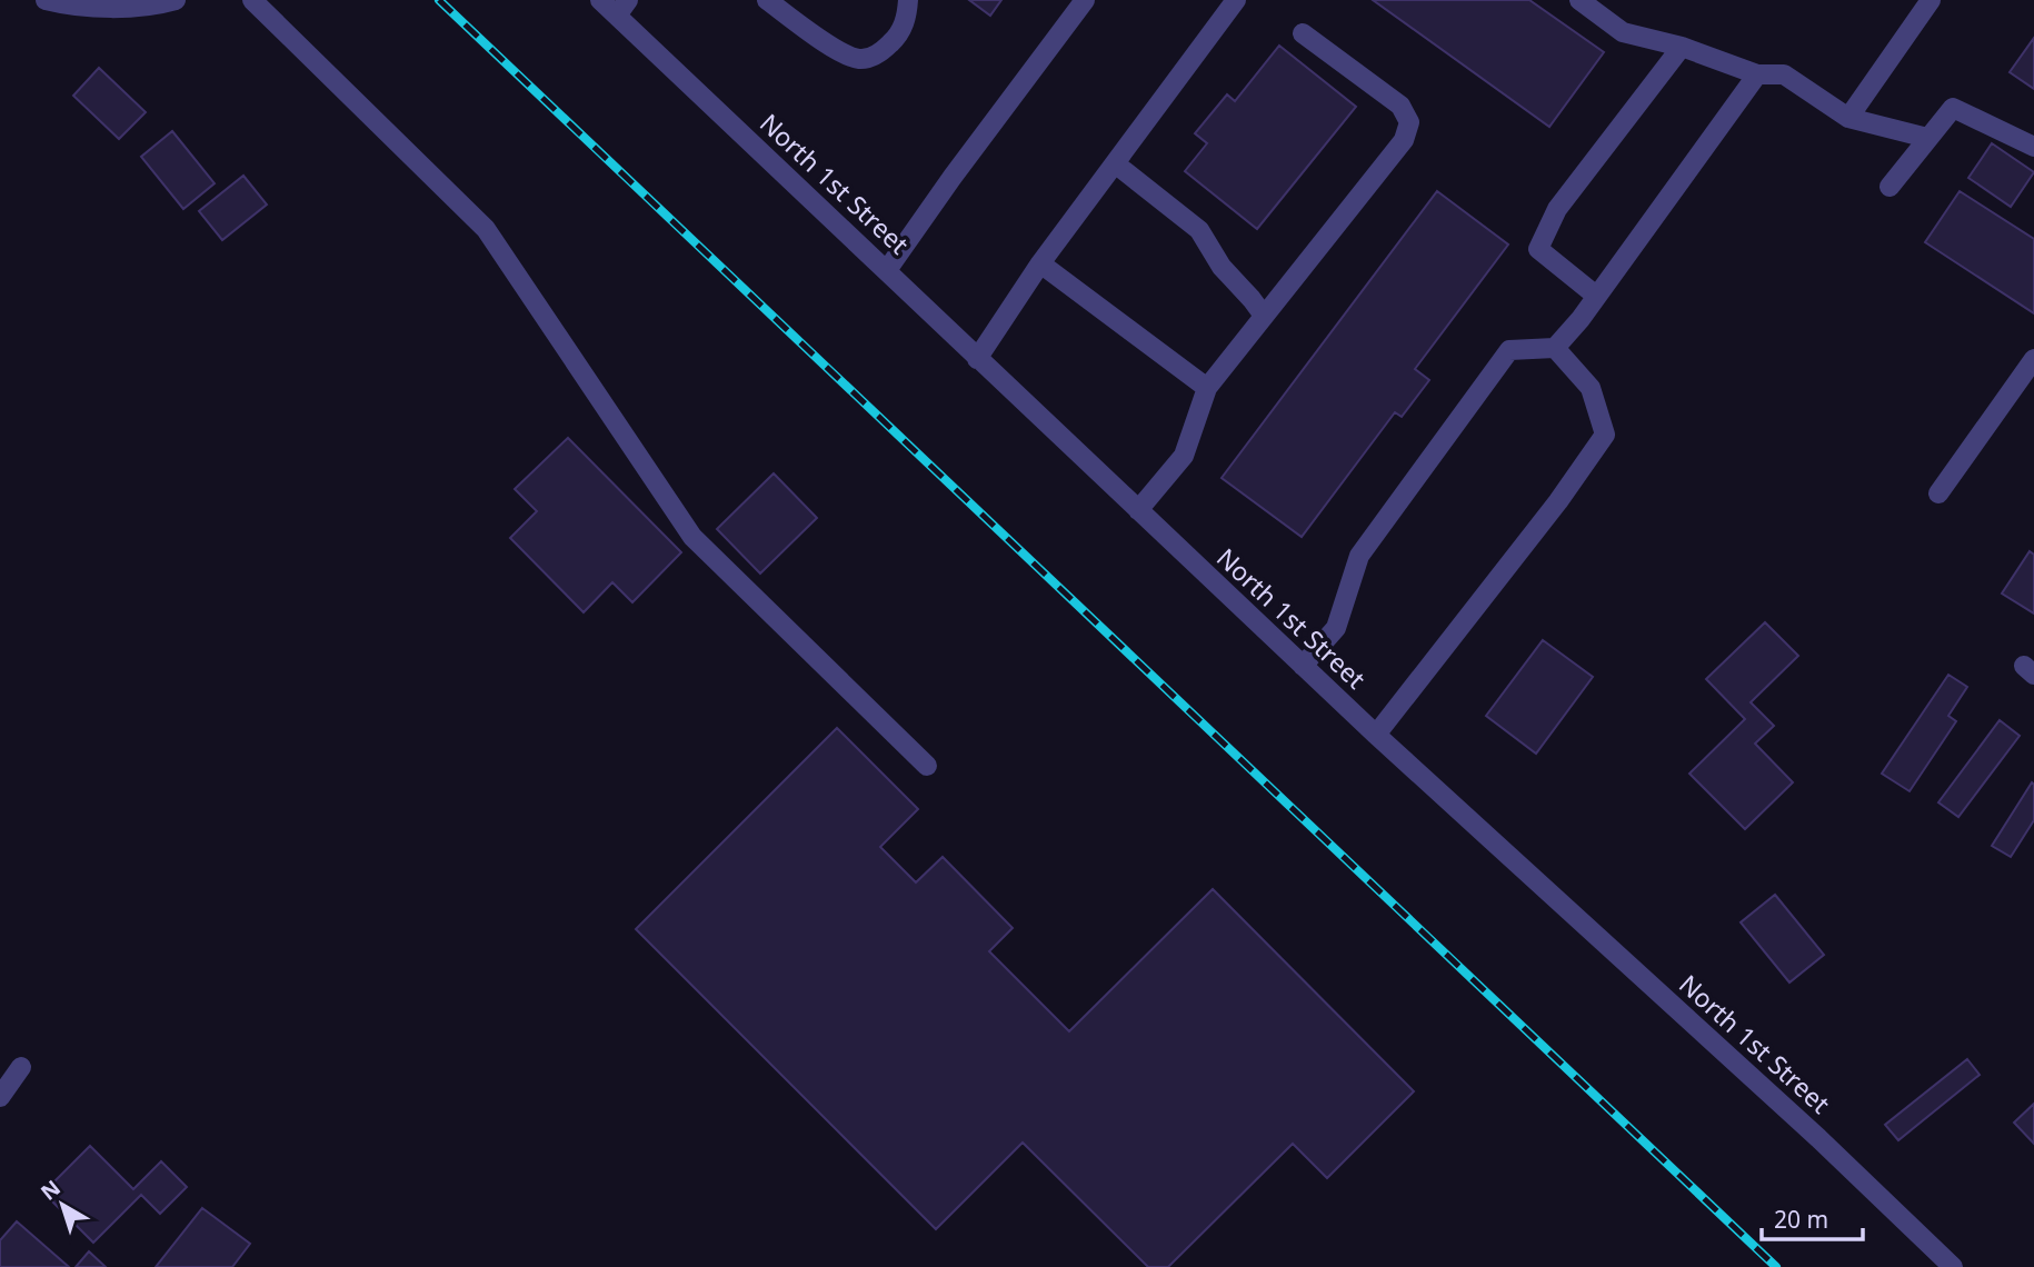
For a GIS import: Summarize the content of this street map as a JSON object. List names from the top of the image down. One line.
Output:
{"streets":{"street":["North 1st Street"]},"scale_bar":"20 m","north":"top left"}
